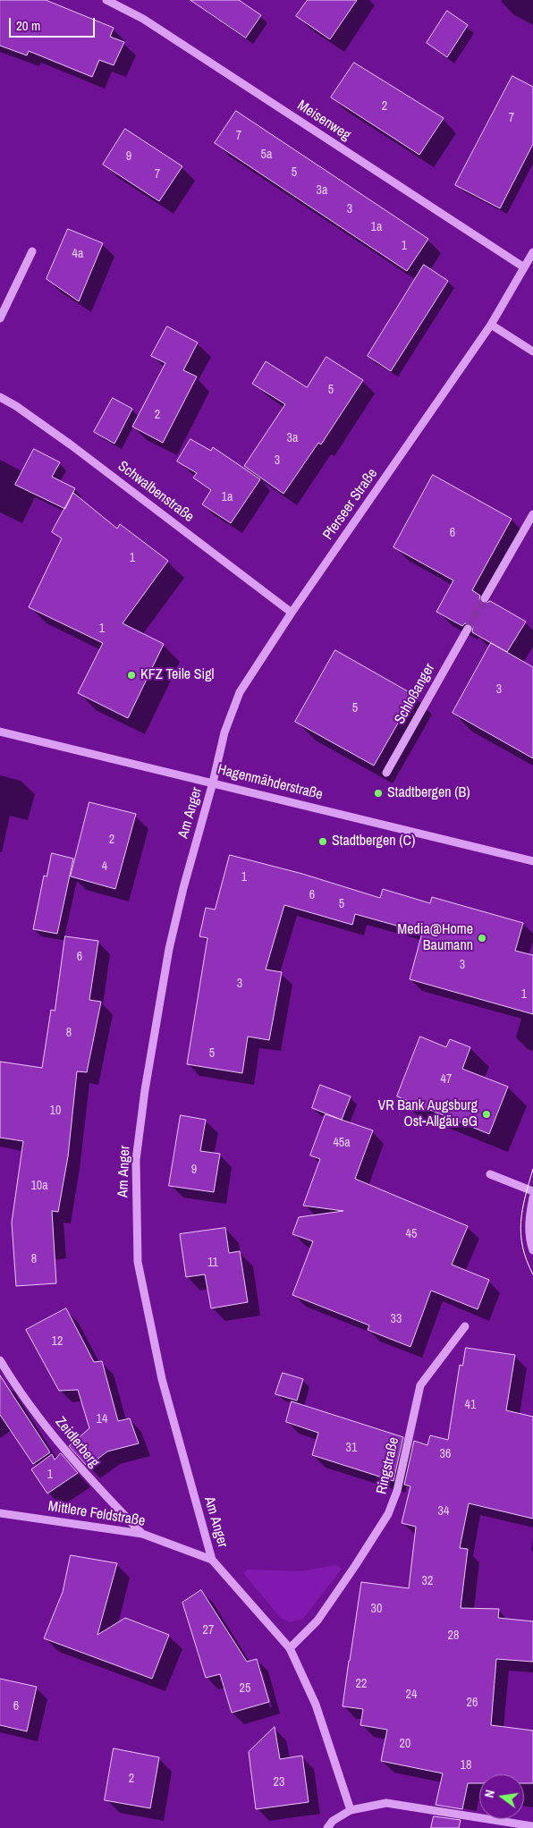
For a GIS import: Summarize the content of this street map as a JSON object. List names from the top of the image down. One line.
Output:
{"streets":{"street":["Meisenweg","Schwalbenstraße","Pferseer Straße","Schloßanger","Hagenmähderstraße","Am Anger","Zeidlerberg","Ringstraße","Mittlere Feldstraße"]},"crossings":[["Meisenweg","Pferseer Straße"],["Schwalbenstraße","Pferseer Straße"],["Pferseer Straße","Hagenmähderstraße"],["Pferseer Straße","Am Anger"],["Hagenmähderstraße","Am Anger"],["Am Anger","Mittlere Feldstraße"],["Zeidlerberg","Mittlere Feldstraße"]],"places":["KFZ Teile Sigl","Stadtbergen (B)","Stadtbergen (C)","Media@Home Baumann","VR Bank Augsburg Ost-Allgäu eG"],"house_numbers":["2","7","7","5a","9","5","7","3a","3","1a","1","4a","5","2","3a","3","1a","6","1","1","3","5","2","4","1","6","5","6","3","3","1","8","5","47","10","45a","9","10a","45","8","11","33","12","41","14","31","36","1","34","32","30","27","28","22","25","24","26","6","20","18","2","23"],"scale_bar":"20 m","north":"left"}
